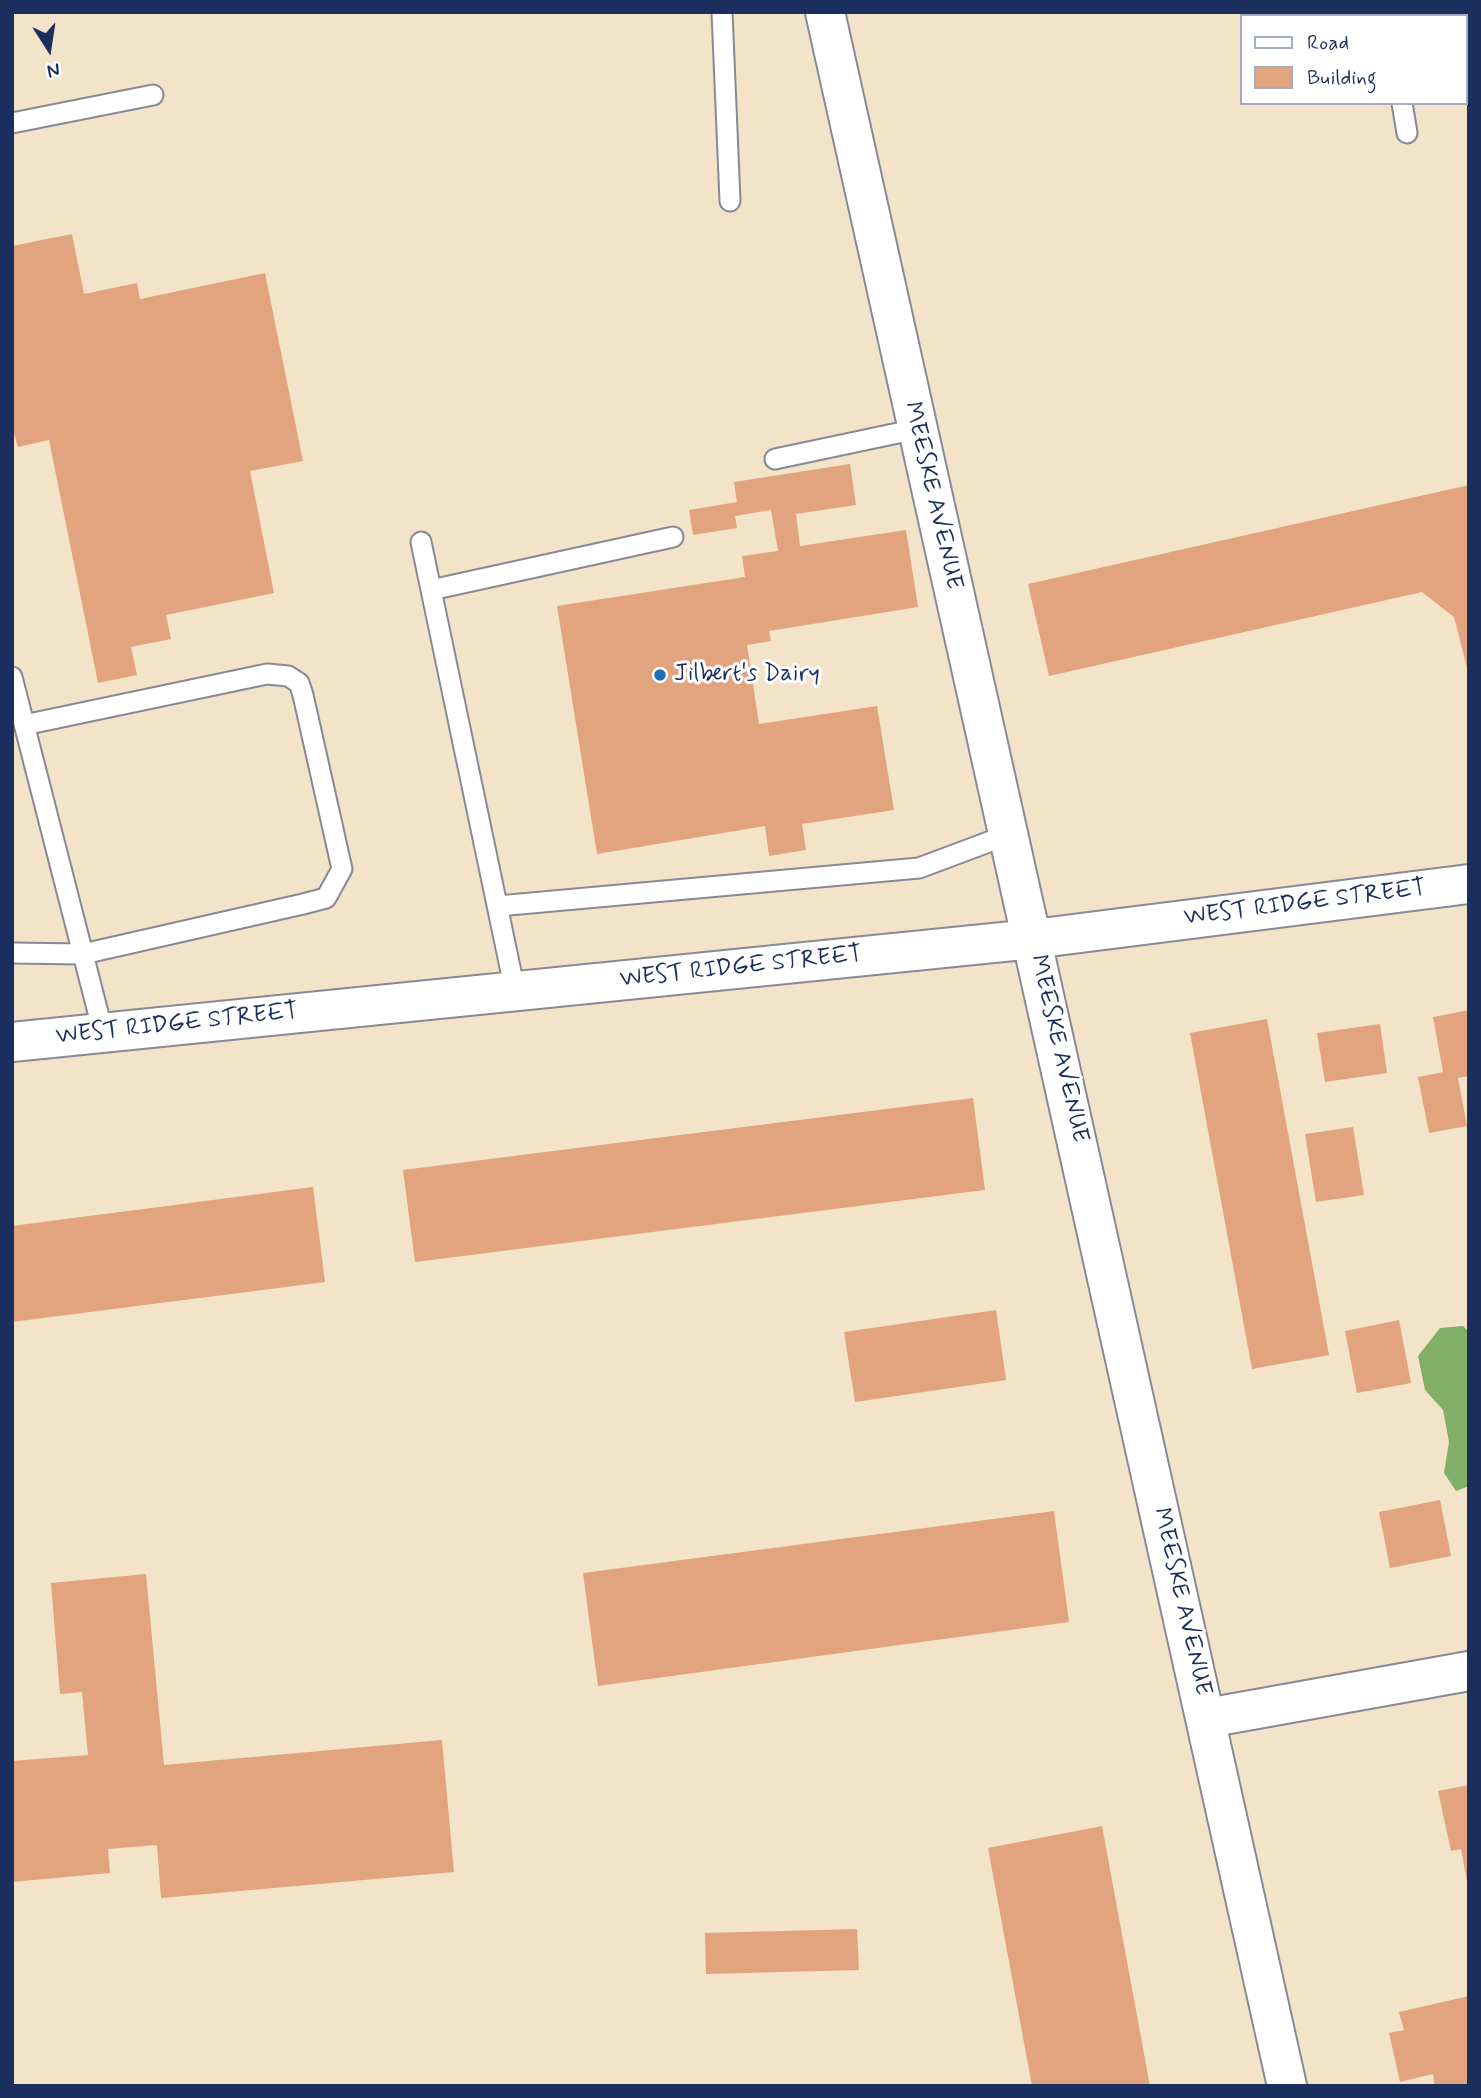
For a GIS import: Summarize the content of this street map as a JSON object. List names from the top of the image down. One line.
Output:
{"streets":{"street":["MEESKE AVENUE","WEST RIDGE STREET"]},"crossings":[["MEESKE AVENUE","WEST RIDGE STREET"]],"places":["Jilbert's Dairy"],"legend":["Road","Building"],"north":"bottom"}
